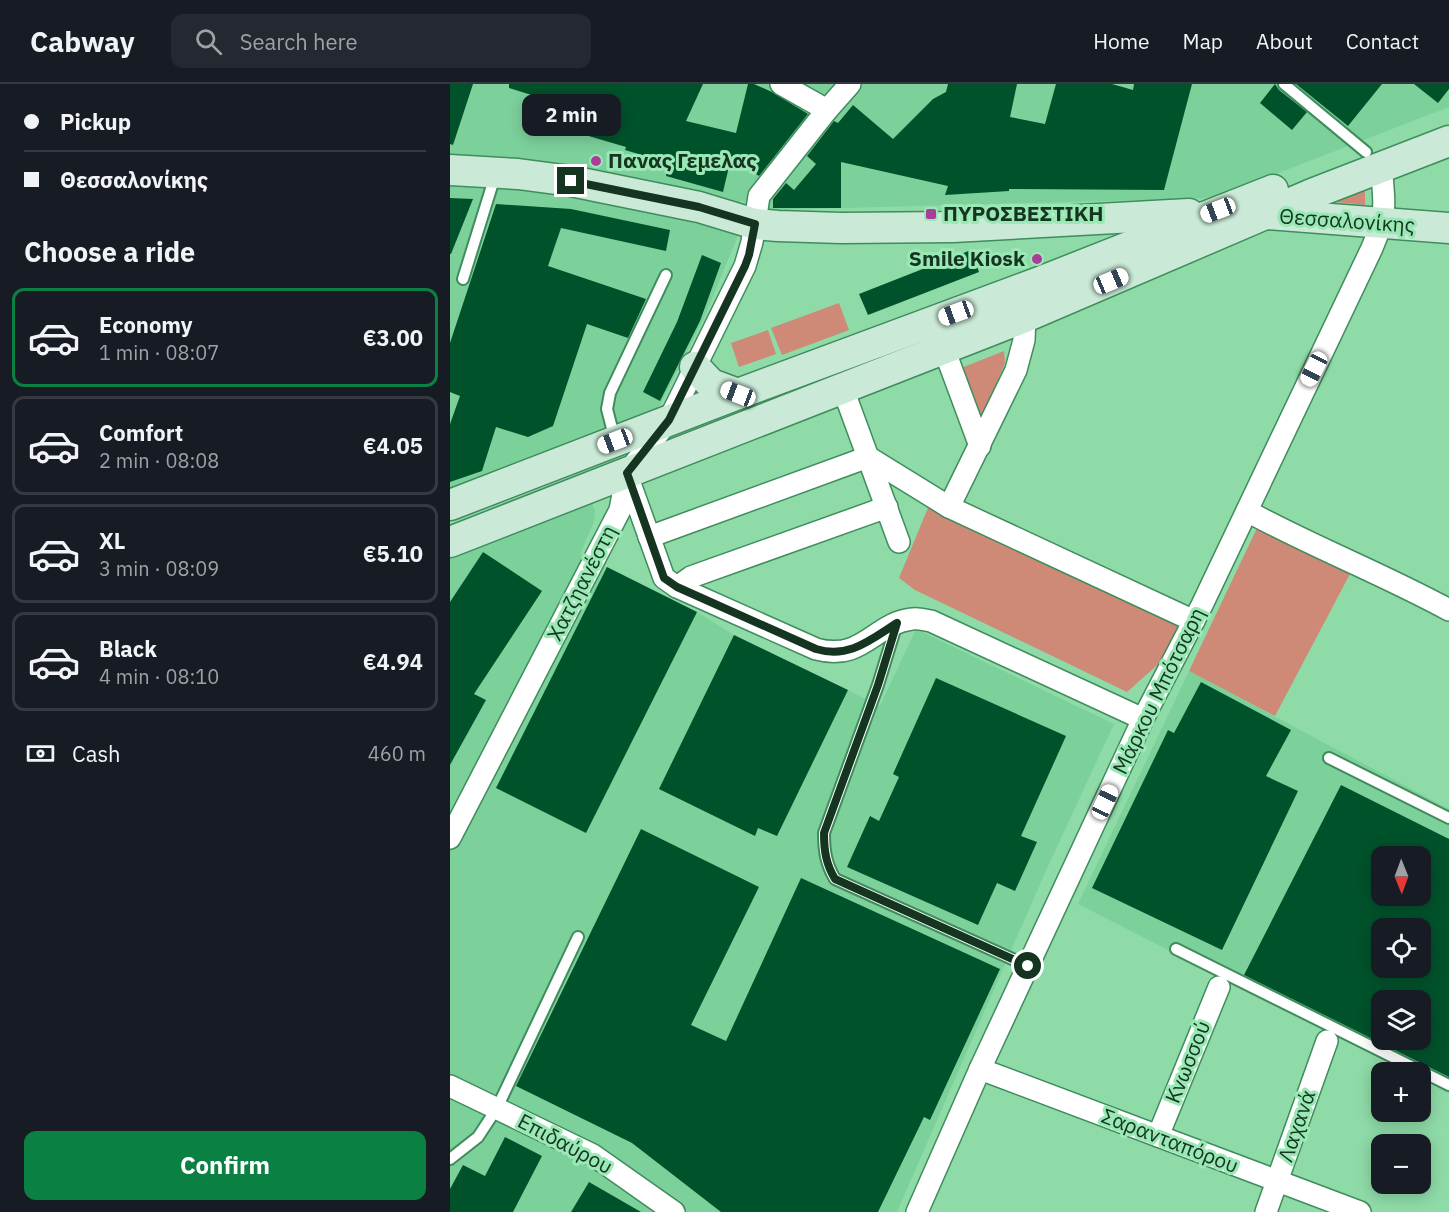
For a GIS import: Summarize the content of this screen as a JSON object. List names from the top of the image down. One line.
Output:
{"streets":{"street":["Θεσσαλονίκης","Χατζηανέστη","Μάρκου Μπότσαρη","Κνωσσού","Λαχανά","Σαρανταπόρου","Επιδαύρου"]},"crossings":[["Θεσσαλονίκης","Μάρκου Μπότσαρη"],["Μάρκου Μπότσαρη","Σαρανταπόρου"],["Κνωσσού","Σαρανταπόρου"],["Λαχανά","Σαρανταπόρου"]],"places":{"other":["Πανας Γεμελας","Smile Kiosk"],"transit":["ΠΥΡΟΣΒΕΣΤΙΚΗ"]},"north":"bottom","page":{"header":"Cabway","search":"Search here","nav":["Home","Map","About","Contact"],"banner":["Pickup","Θεσσαλονίκης"],"bubble":"2 min","heading":"Choose a ride","list":[{"name":"Economy","note":"1 min · 08:07","value":"€3.00"},{"name":"Comfort","note":"2 min · 08:08","value":"€4.05"},{"name":"XL","note":"3 min · 08:09","value":"€5.10"},{"name":"Black","note":"4 min · 08:10","value":"€4.94"}],"pay":["Cash","460 m"],"map_buttons":["+","−"],"buttons":"Confirm"}}
